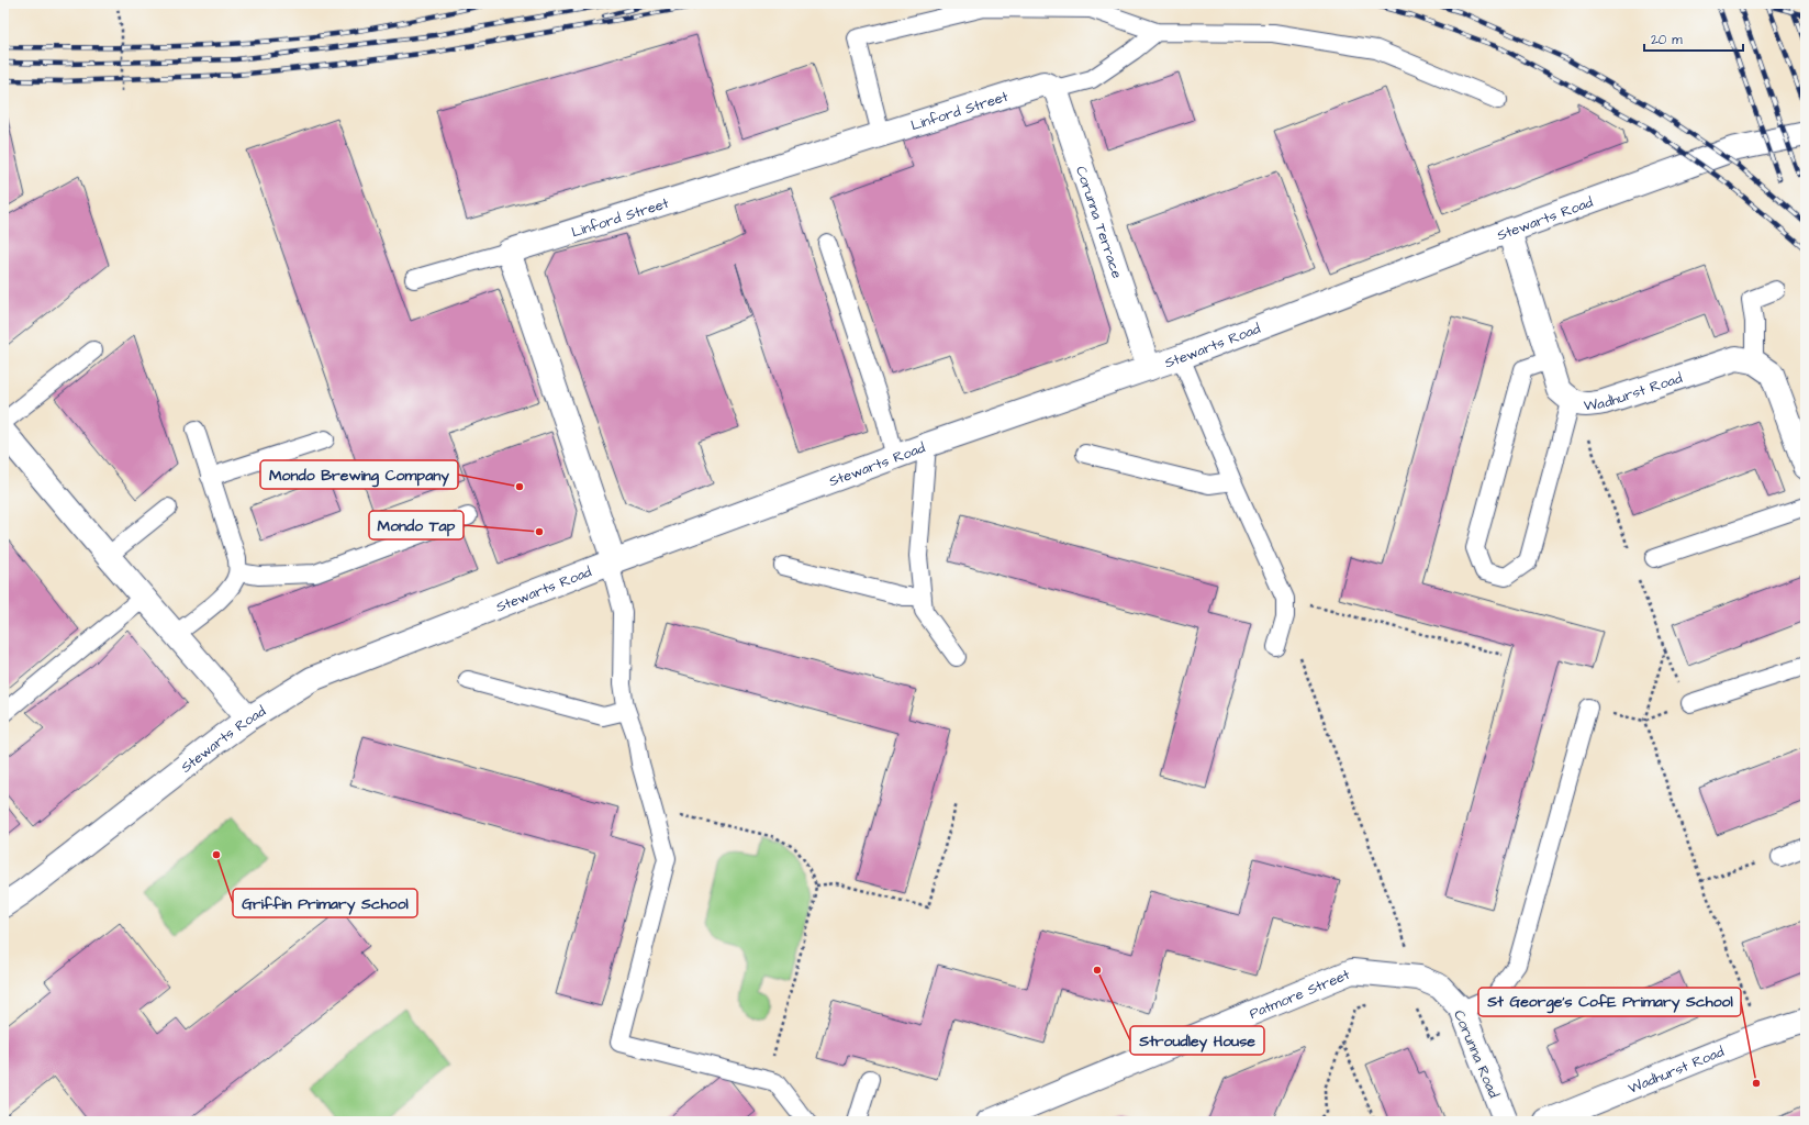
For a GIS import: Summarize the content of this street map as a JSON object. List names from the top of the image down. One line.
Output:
{"streets":{"street":["Linford Street","Stewarts Road","Corunna Terrace","Wadhurst Road","Patmore Street","Corunna Road"]},"crossings":[["Linford Street","Corunna Terrace"],["Stewarts Road","Corunna Terrace"],["Stewarts Road","Wadhurst Road"],["Patmore Street","Corunna Road"]],"places":["Mondo Brewing Company","Mondo Tap","Griffin Primary School","Stroudley House","St George's CofE Primary School"],"scale_bar":"20 m"}
